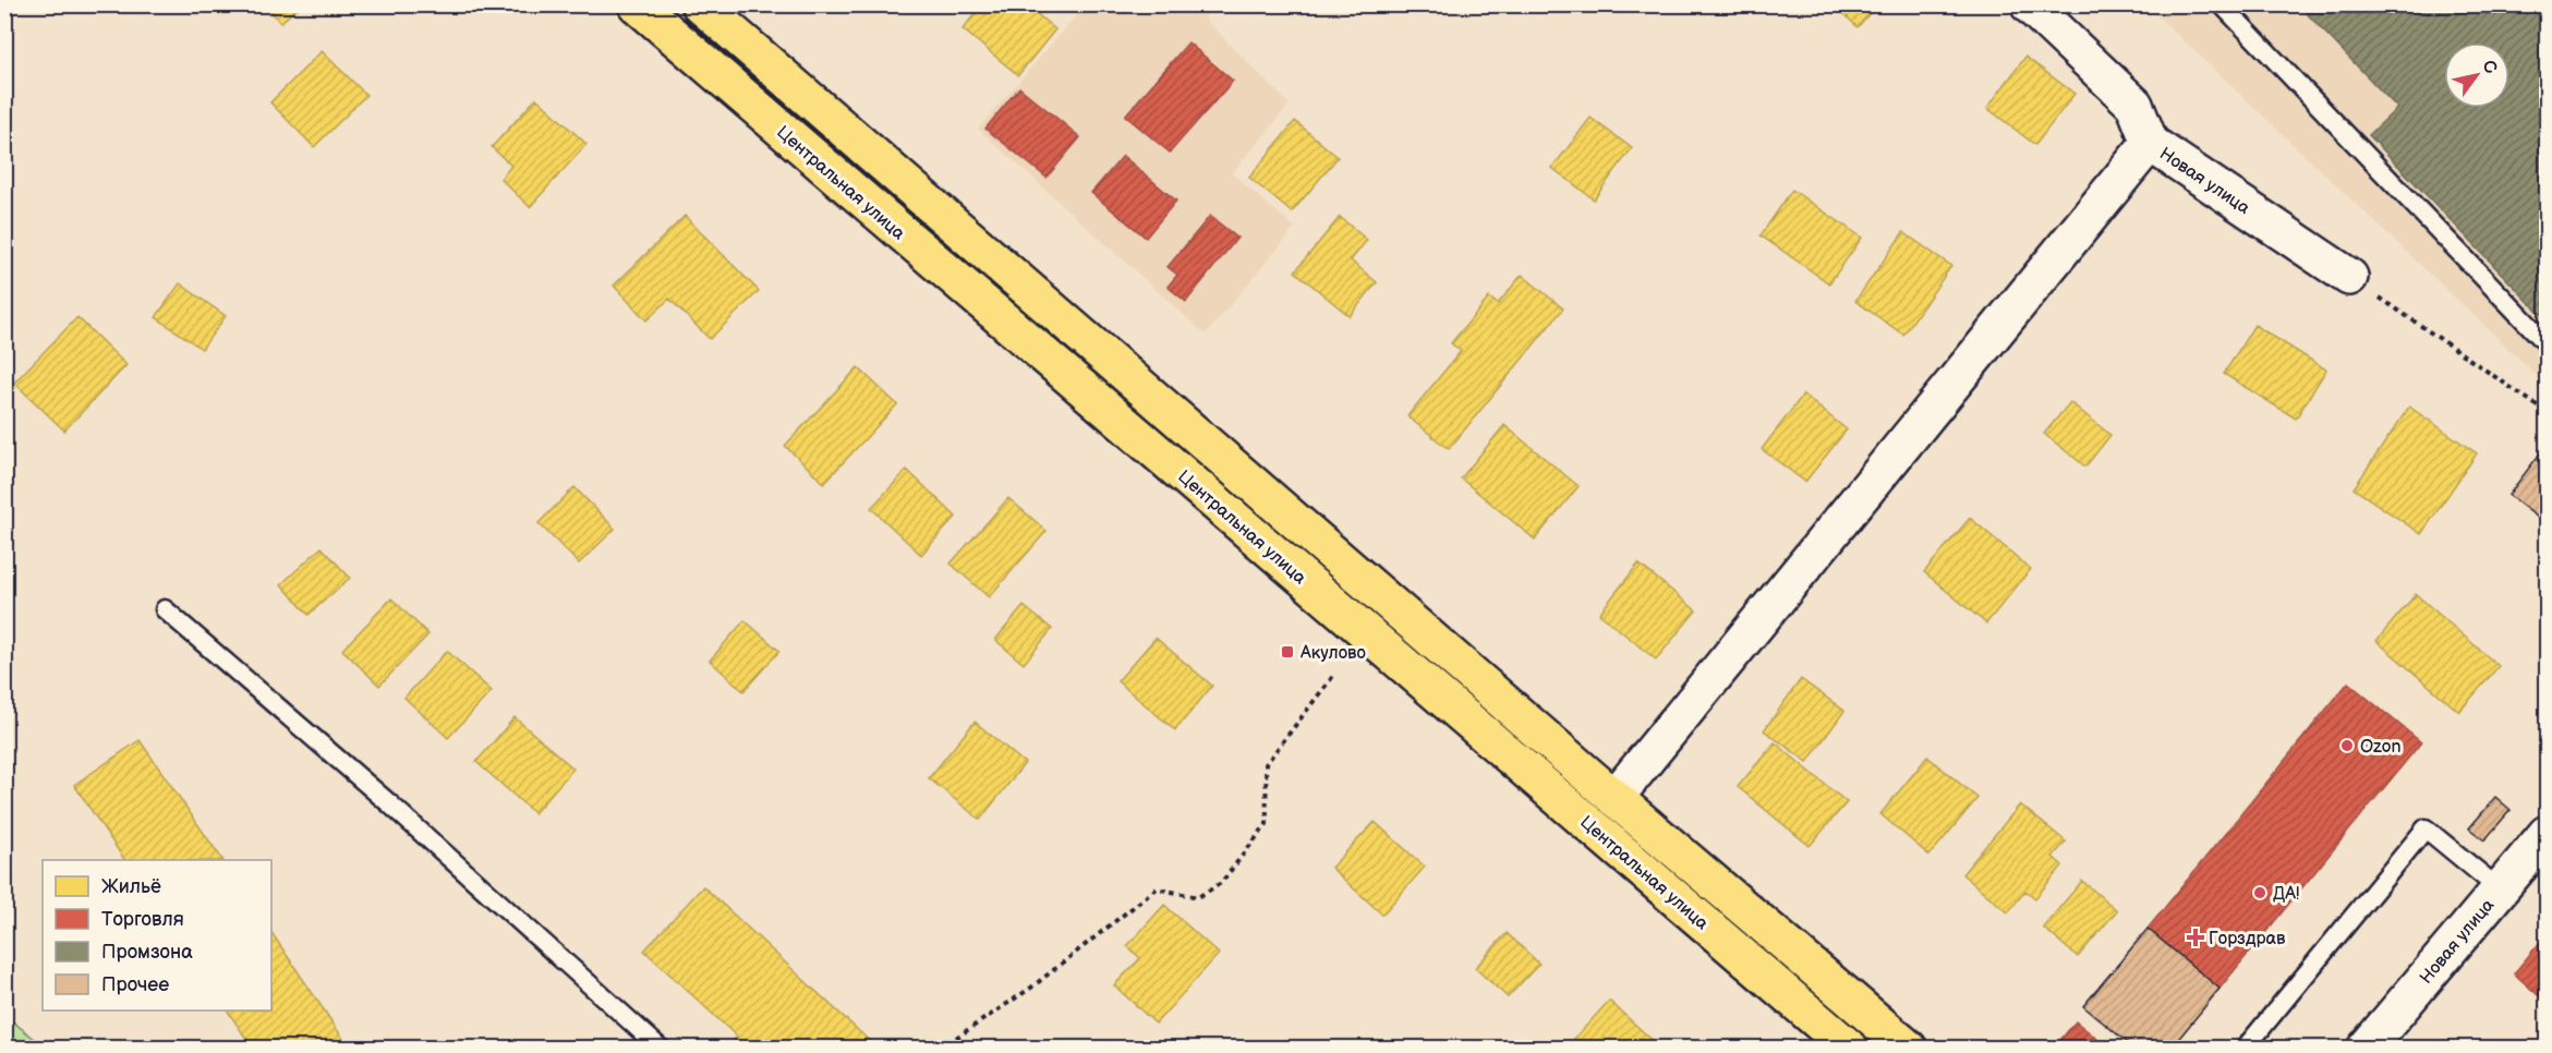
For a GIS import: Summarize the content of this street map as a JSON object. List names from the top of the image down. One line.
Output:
{"streets":{"main road":["Центральная улица"],"street":["Новая улица"]},"places":{"transit":["Акулово"],"other":["Ozon","ДА!"],"health":["Горздрав"]},"legend":["Жильё","Торговля","Промзона","Прочее"],"north":"top right"}
